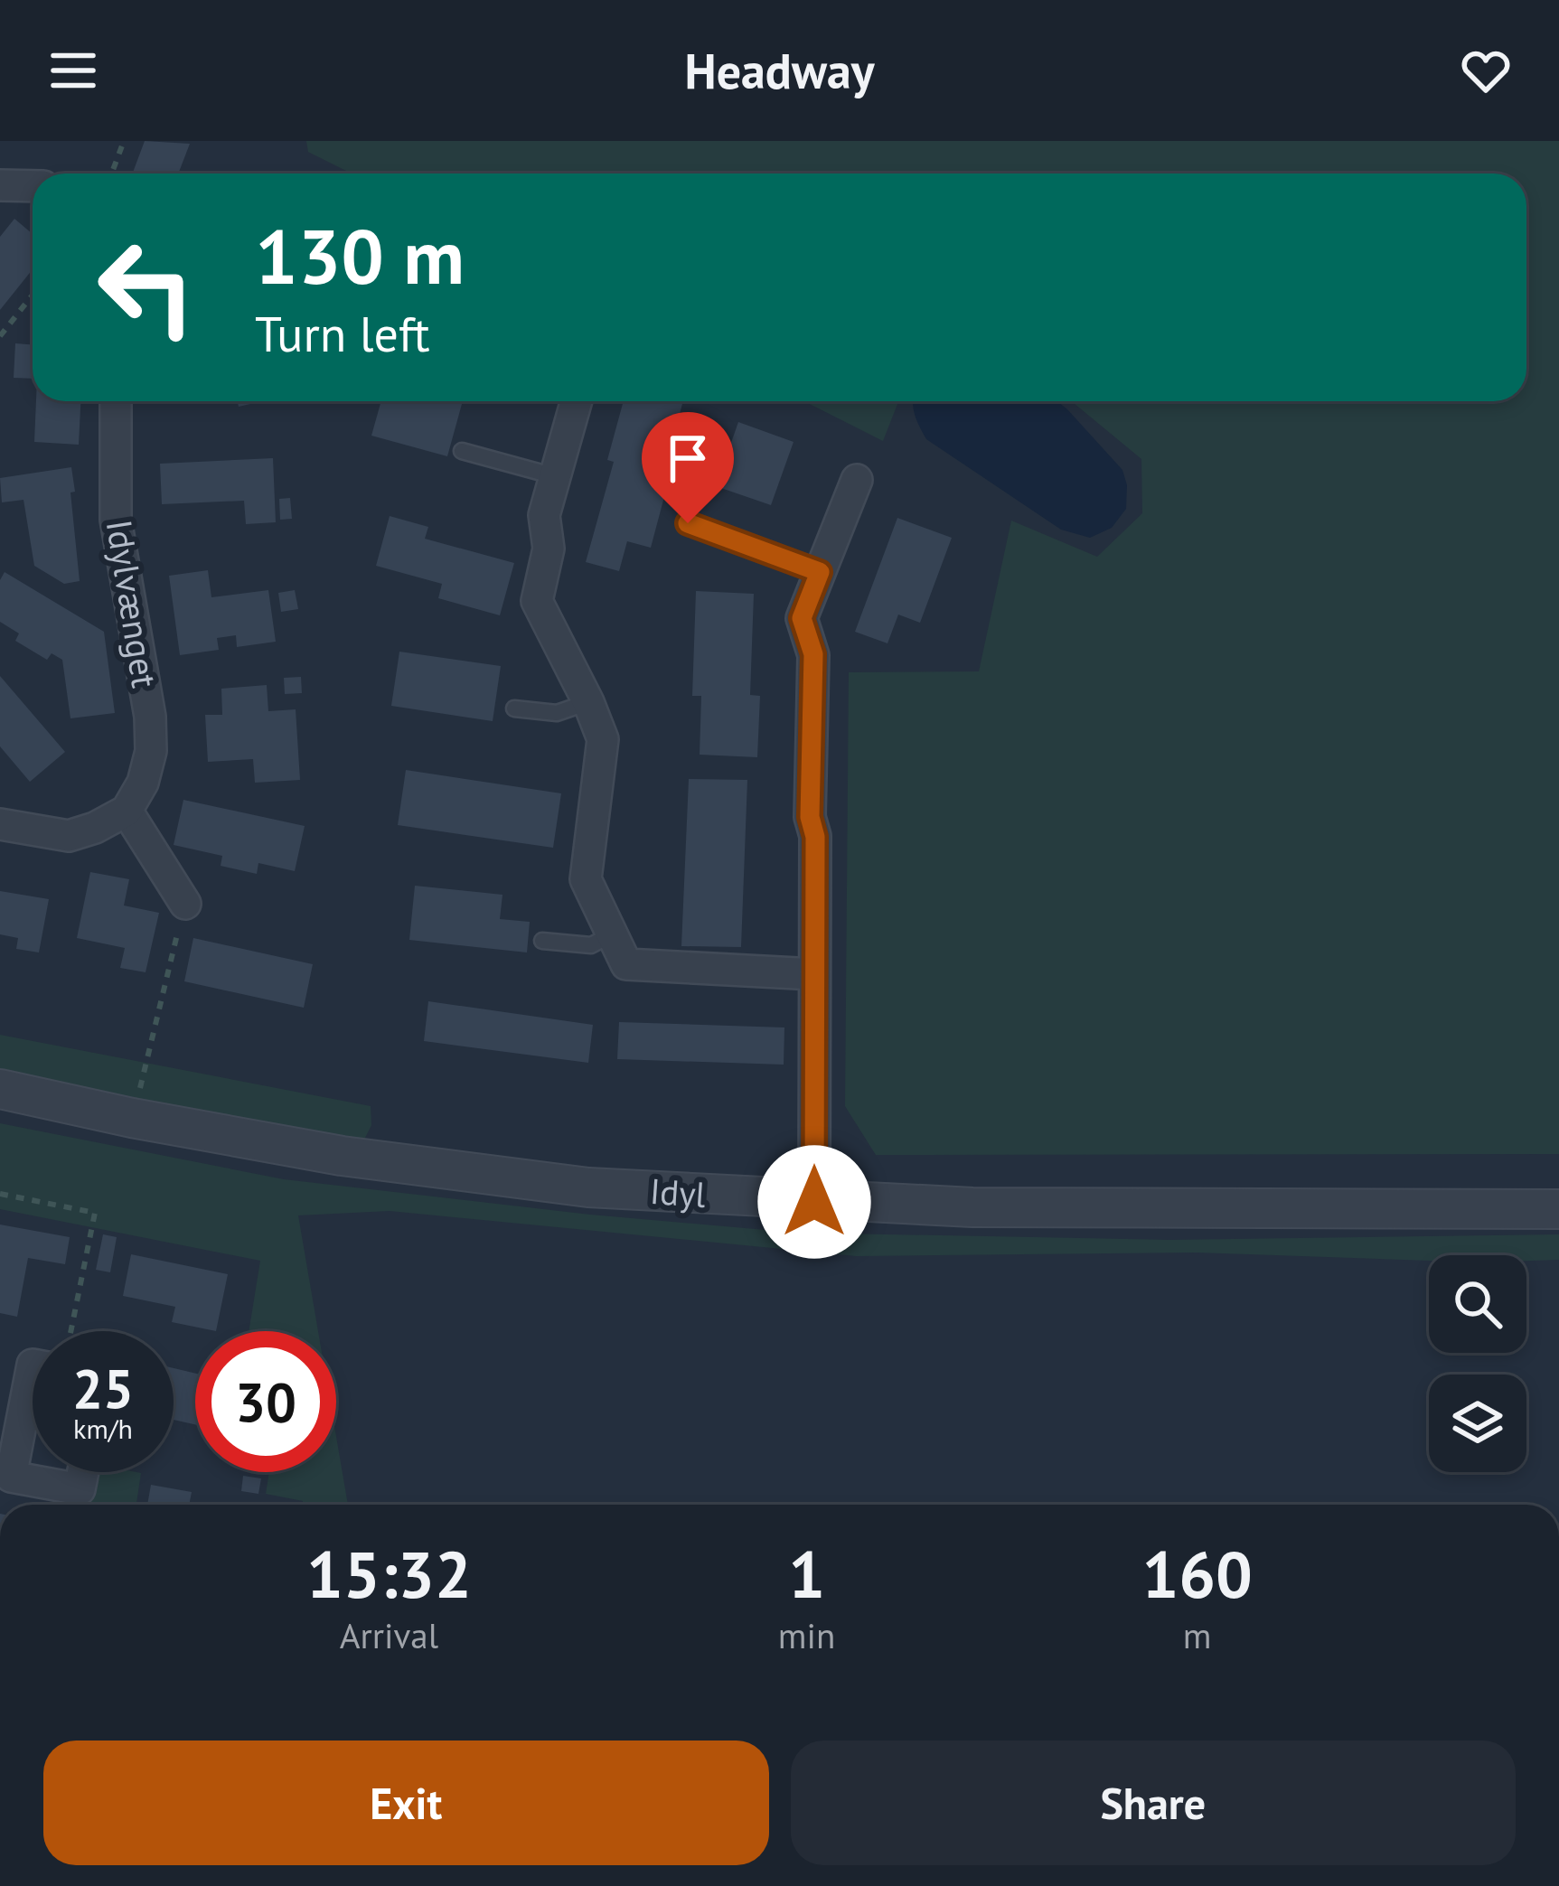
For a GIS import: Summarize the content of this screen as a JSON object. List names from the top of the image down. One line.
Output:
{"streets":{"street":["Idylvænget","Idyl"]},"page":{"header":"Headway","turn":["130 m","Turn left"],"speed":"25 km/h","limit":"30","eta":["15:32","Arrival","1","min","160","m"],"buttons":["Exit","Share"]}}
